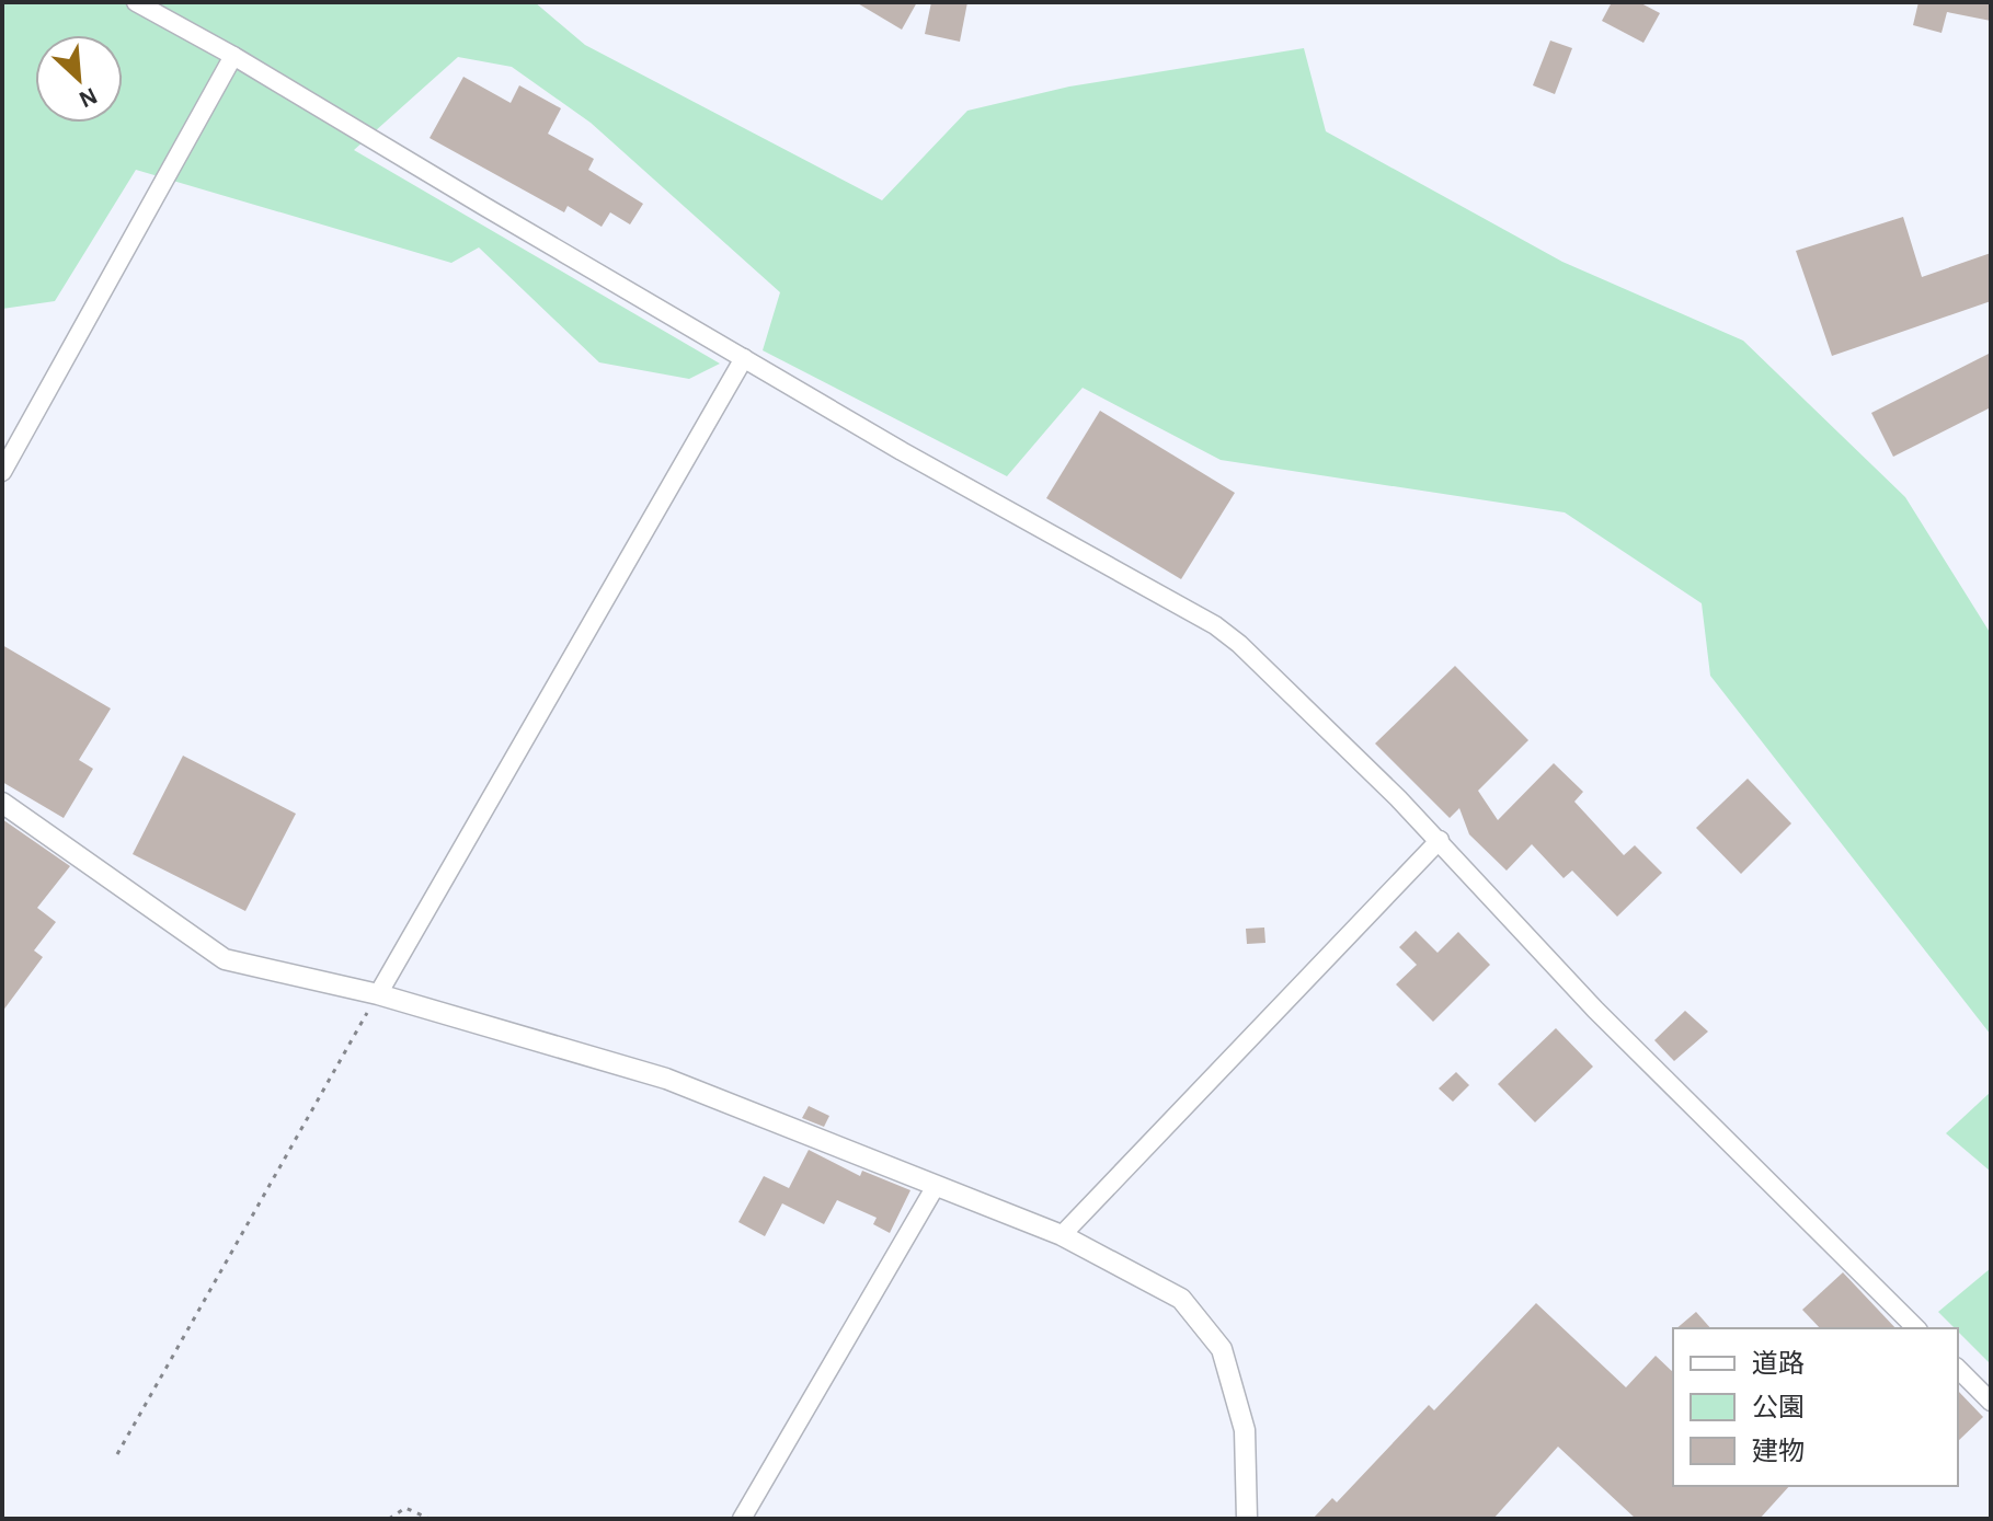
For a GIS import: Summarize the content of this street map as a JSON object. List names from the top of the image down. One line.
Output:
{"legend":["道路","公園","建物"],"north":"bottom right"}
